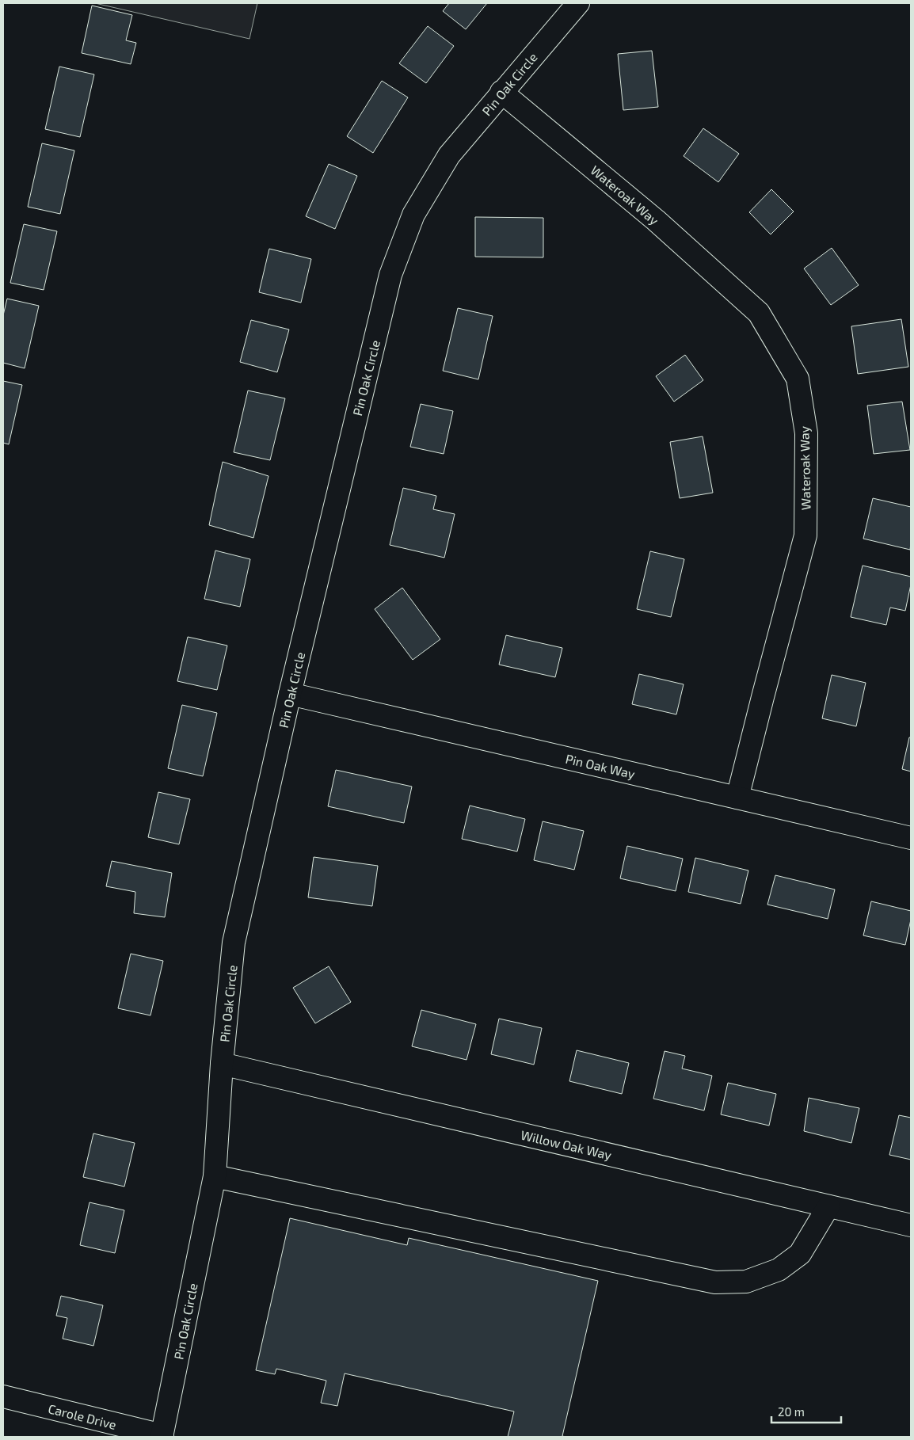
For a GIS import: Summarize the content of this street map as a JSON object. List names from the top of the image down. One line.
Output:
{"streets":{"street":["Pin Oak Circle","Wateroak Way","Pin Oak Way","Willow Oak Way","Carole Drive"]},"crossings":[["Pin Oak Circle","Wateroak Way"],["Pin Oak Circle","Pin Oak Way"],["Pin Oak Circle","Willow Oak Way"],["Pin Oak Circle","Carole Drive"],["Wateroak Way","Pin Oak Way"]],"scale_bar":"20 m"}
